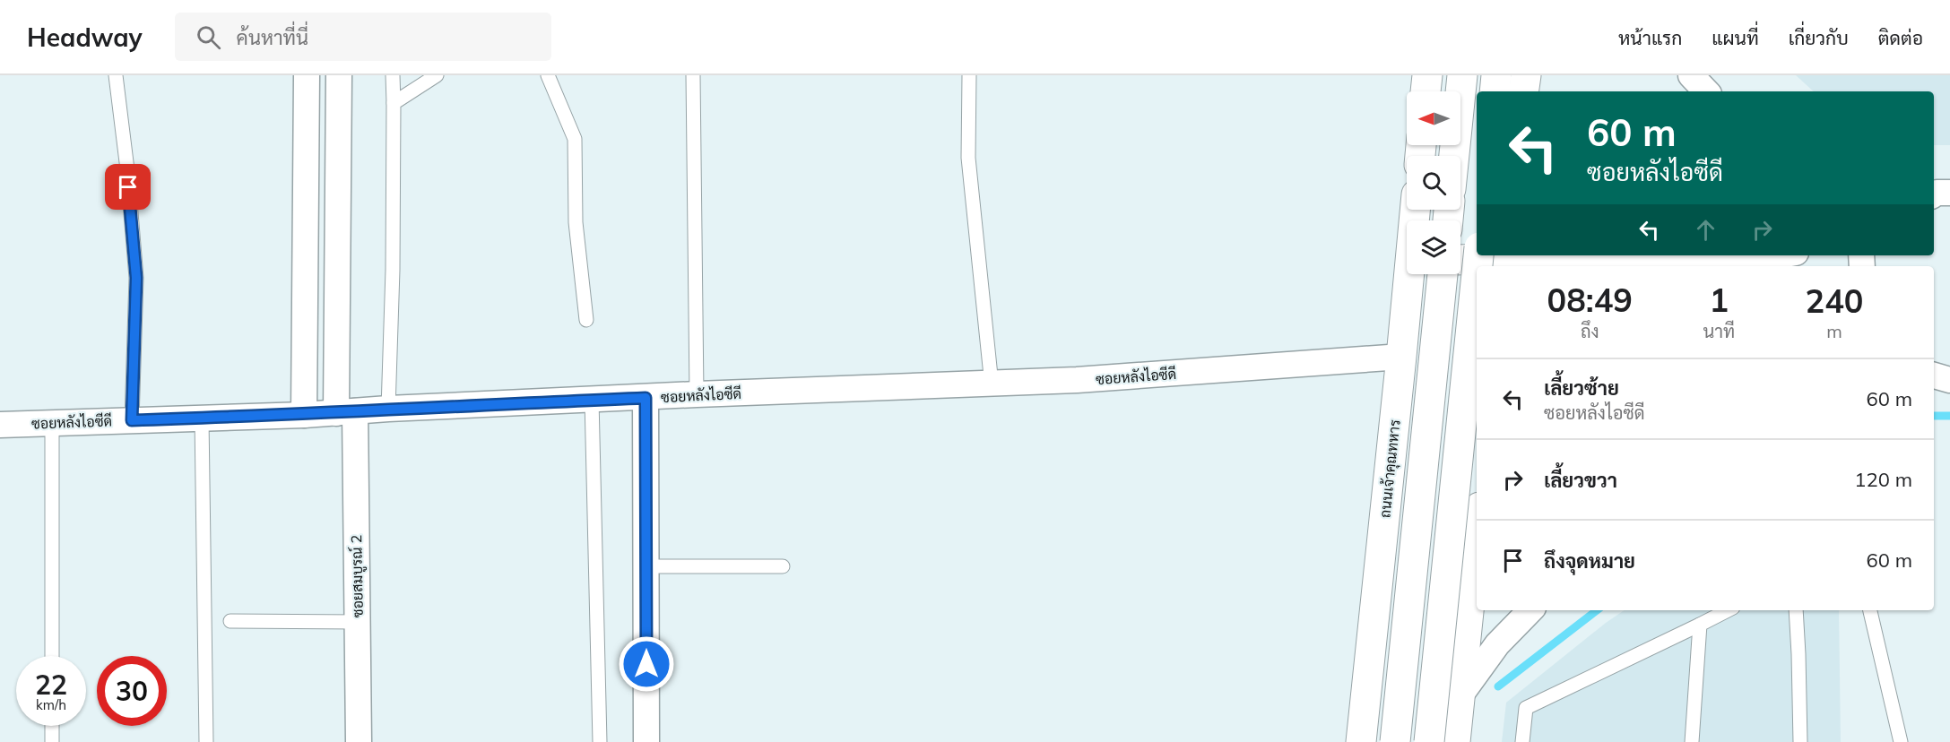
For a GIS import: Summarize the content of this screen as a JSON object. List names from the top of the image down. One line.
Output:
{"streets":{"main road":["ถนนเจ้าคุณทหาร"],"street":["ซอยหลังไอซีดี","ซอยสมบูรณ์ 2"]},"crossings":[["ซอยหลังไอซีดี","ถนนเจ้าคุณทหาร"],["ซอยหลังไอซีดี","ซอยสมบูรณ์ 2"]],"north":"left","page":{"header":"Headway","search":"ค้นหาที่นี่","nav":["หน้าแรก","แผนที่","เกี่ยวกับ","ติดต่อ"],"turn":["60 m","ซอยหลังไอซีดี"],"eta":["08:49","ถึง","1","นาที","240","m"],"list":[{"name":"เลี้ยวซ้าย","note":"ซอยหลังไอซีดี","value":"60 m"},{"name":"เลี้ยวขวา","value":"120 m"},{"name":"ถึงจุดหมาย","value":"60 m"}],"speed":"22 km/h","limit":"30"}}
